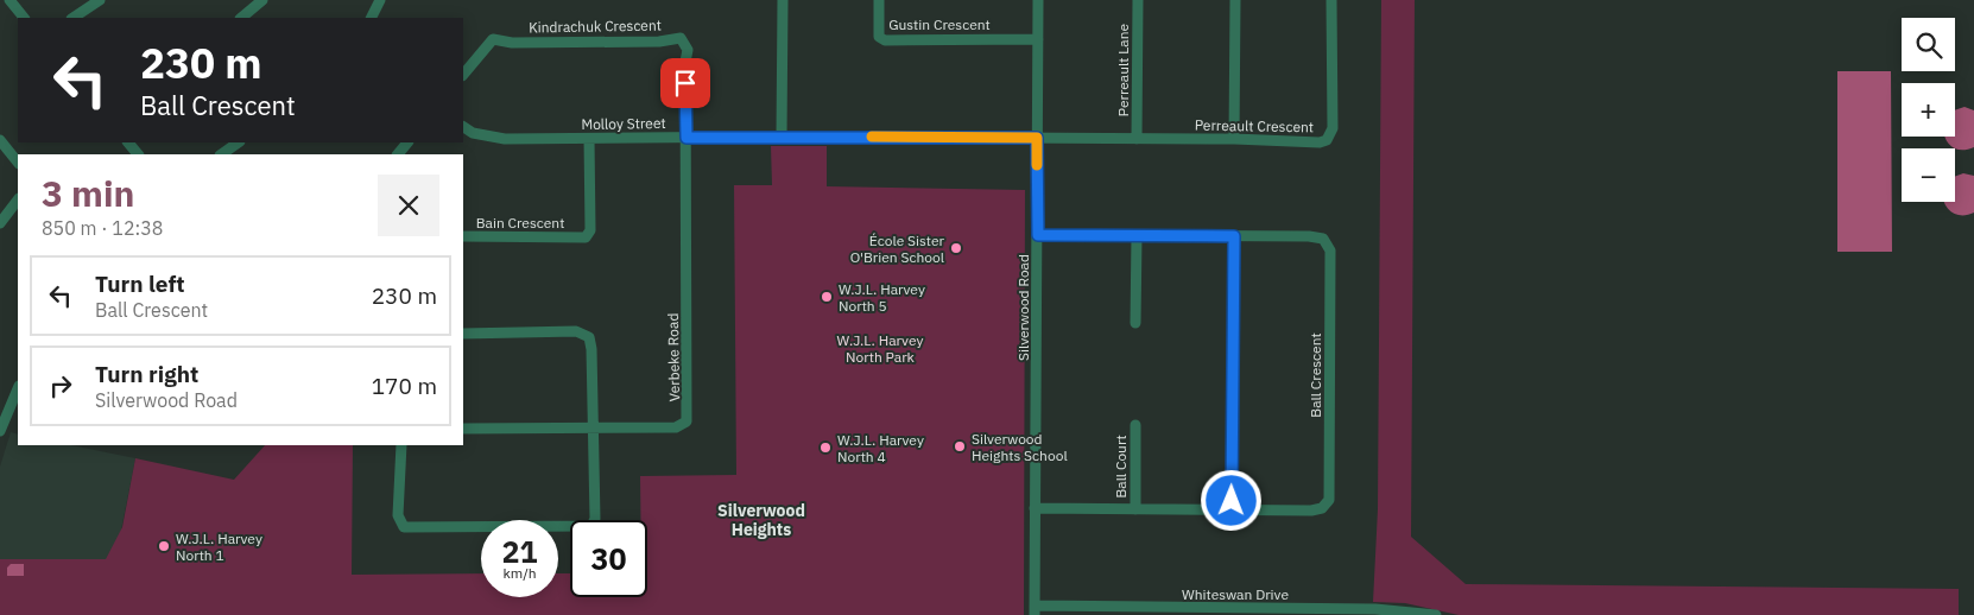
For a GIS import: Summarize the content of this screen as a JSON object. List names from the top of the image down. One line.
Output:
{"streets":{"street":["Gustin Crescent","Kindrachuk Crescent","Perreault Lane","Molloy Street","Perreault Crescent","Bain Crescent","Silverwood Road","Verbeke Road","Ball Crescent","Ball Court","Whiteswan Drive"]},"crossings":[["Gustin Crescent","Silverwood Road"],["Kindrachuk Crescent","Molloy Street"],["Kindrachuk Crescent","Verbeke Road"],["Perreault Lane","Perreault Crescent"],["Molloy Street","Perreault Crescent"],["Molloy Street","Bain Crescent"],["Molloy Street","Silverwood Road"],["Molloy Street","Verbeke Road"],["Perreault Crescent","Silverwood Road"],["Silverwood Road","Ball Crescent"],["Silverwood Road","Whiteswan Drive"],["Ball Crescent","Ball Court"]],"districts":["Silverwood Heights"],"parks":["W.J.L. Harvey North Park"],"places":["École Sister O'Brien School","W.J.L. Harvey North 5","Silverwood Heights School","W.J.L. Harvey North 4","W.J.L. Harvey North 1"],"page":{"map_buttons":["+","−"],"turn":["230 m","Ball Crescent"],"heading":["3 min","850 m · 12:38"],"list":[{"name":"Turn left","note":"Ball Crescent","value":"230 m"},{"name":"Turn right","note":"Silverwood Road","value":"170 m"}],"speed":"21 km/h","limit":"30"}}
